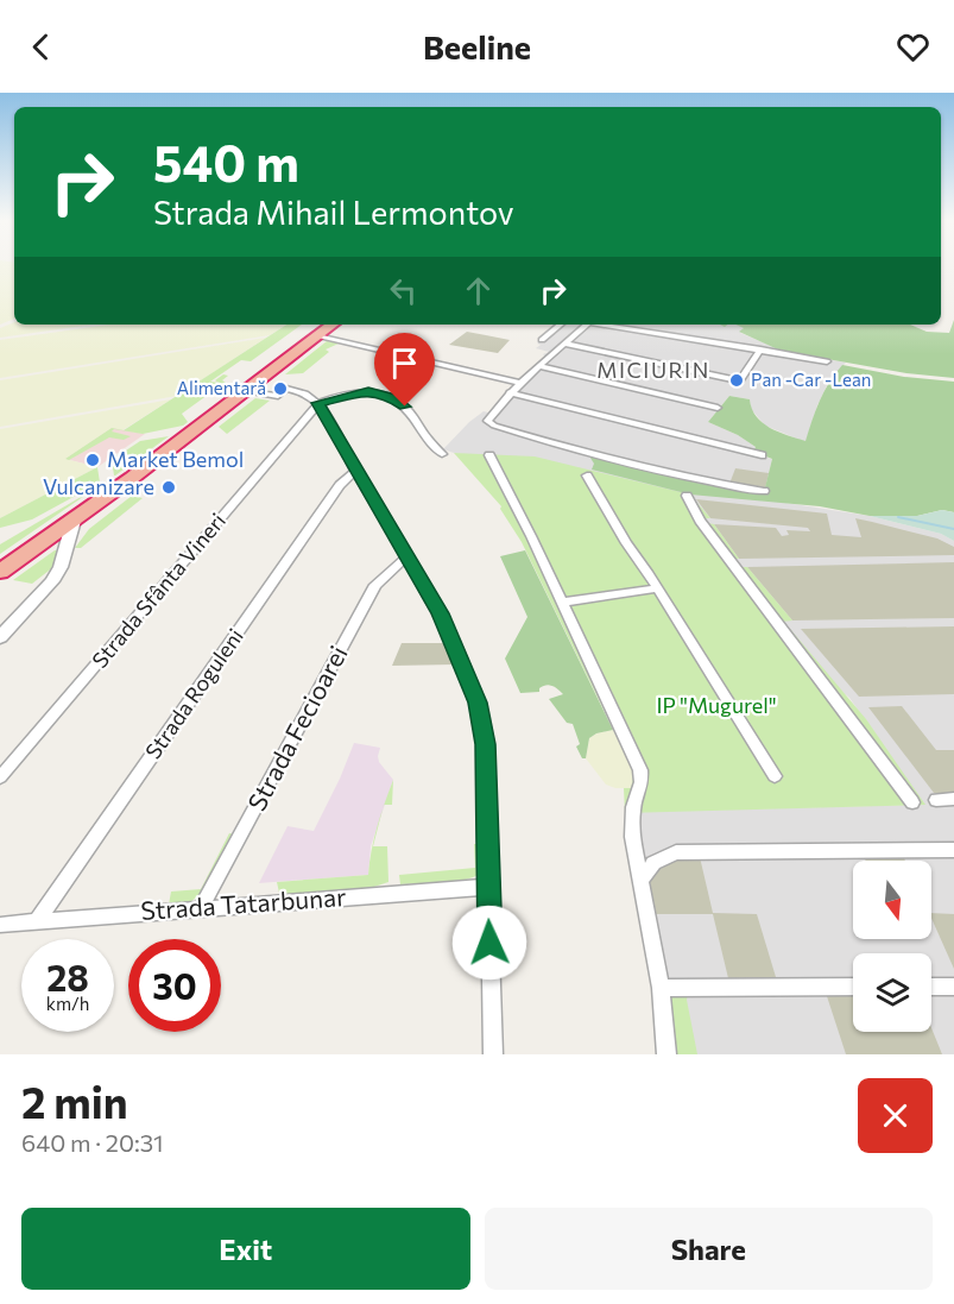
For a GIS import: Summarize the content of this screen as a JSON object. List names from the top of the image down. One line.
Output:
{"streets":{"street":["Strada Sfânta Vineri","Strada Roguleni","Strada Fecioarei","Strada Tatarbunar"]},"crossings":[["Strada Roguleni","Strada Tatarbunar"],["Strada Fecioarei","Strada Tatarbunar"]],"districts":["MICIURIN"],"parks":["IP \"Mugurel\""],"places":["Pan -Car -Lean","Alimentară","Market Bemol","Vulcanizare"],"north":"bottom","page":{"header":"Beeline","turn":["540 m","Strada Mihail Lermontov"],"speed":"28 km/h","limit":"30","heading":["2 min","640 m · 20:31"],"buttons":["Exit","Share"]}}
